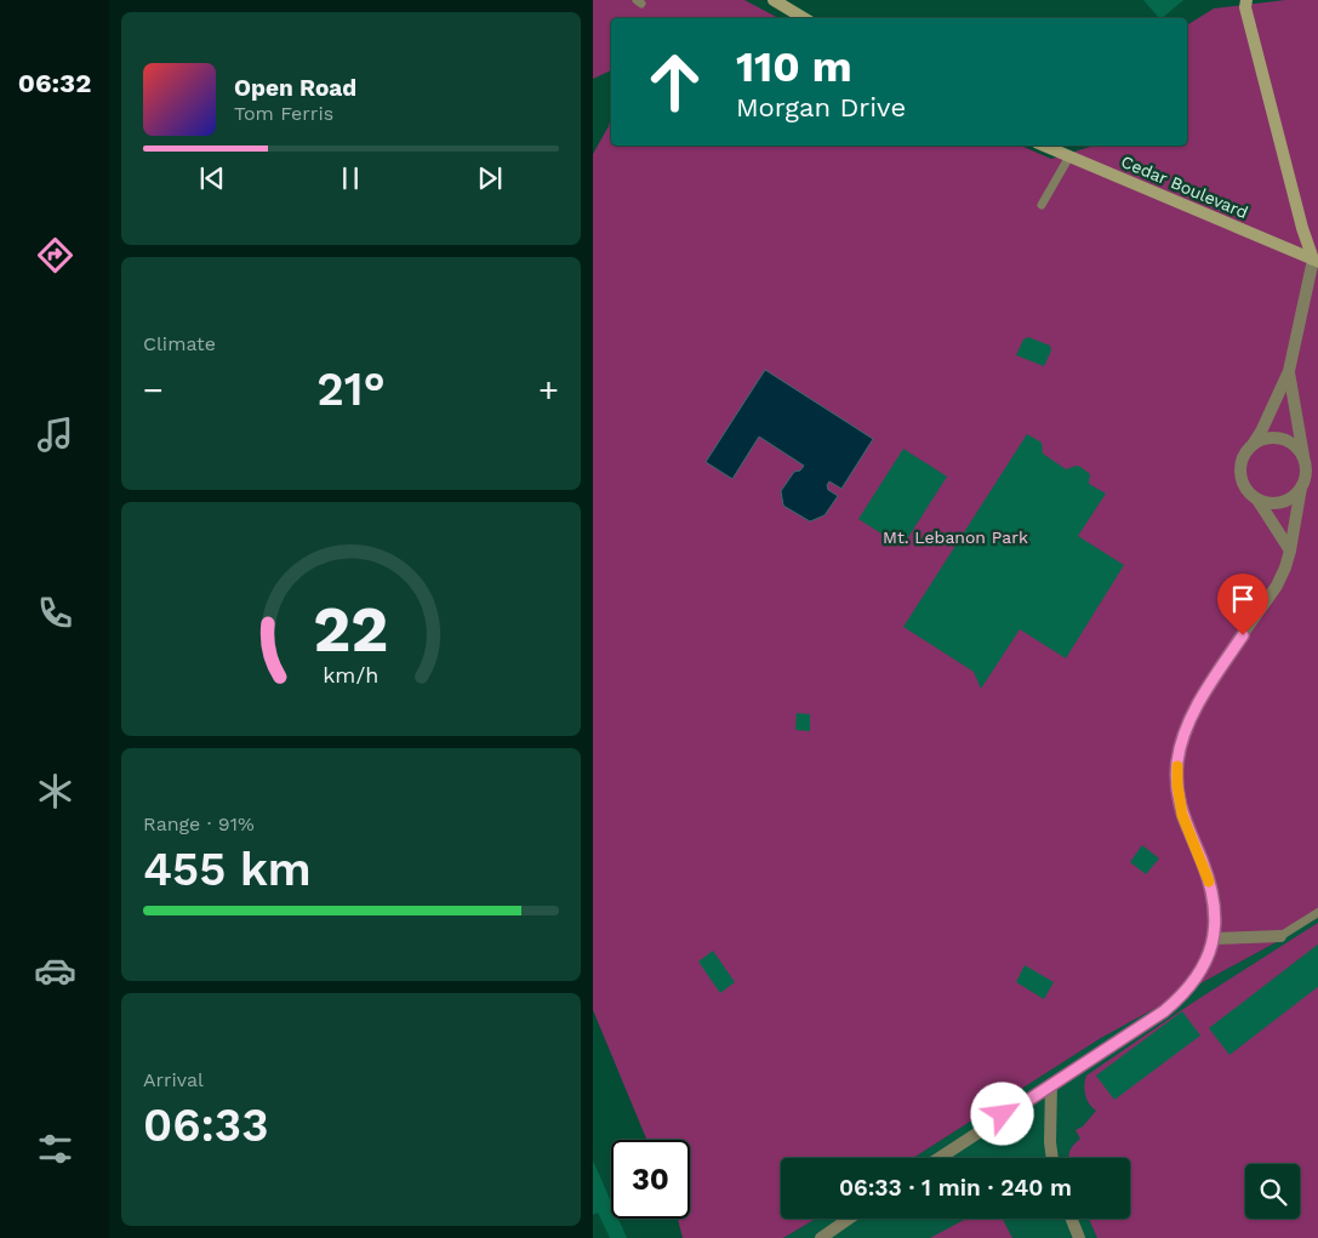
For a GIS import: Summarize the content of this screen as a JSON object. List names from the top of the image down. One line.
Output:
{"streets":{"street":["Cedar Boulevard"]},"parks":["Mt. Lebanon Park"],"page":{"tabs":"06:32","turn":["110 m","Morgan Drive"],"song":["Open Road","Tom Ferris"],"tile":["Climate",["Range · 91%","455 km"],["Arrival","06:33"]],"heat":["−","21°","+"],"limit":"30","trip":"06:33 · 1 min · 240 m","gauge":["22","km/h"]}}
